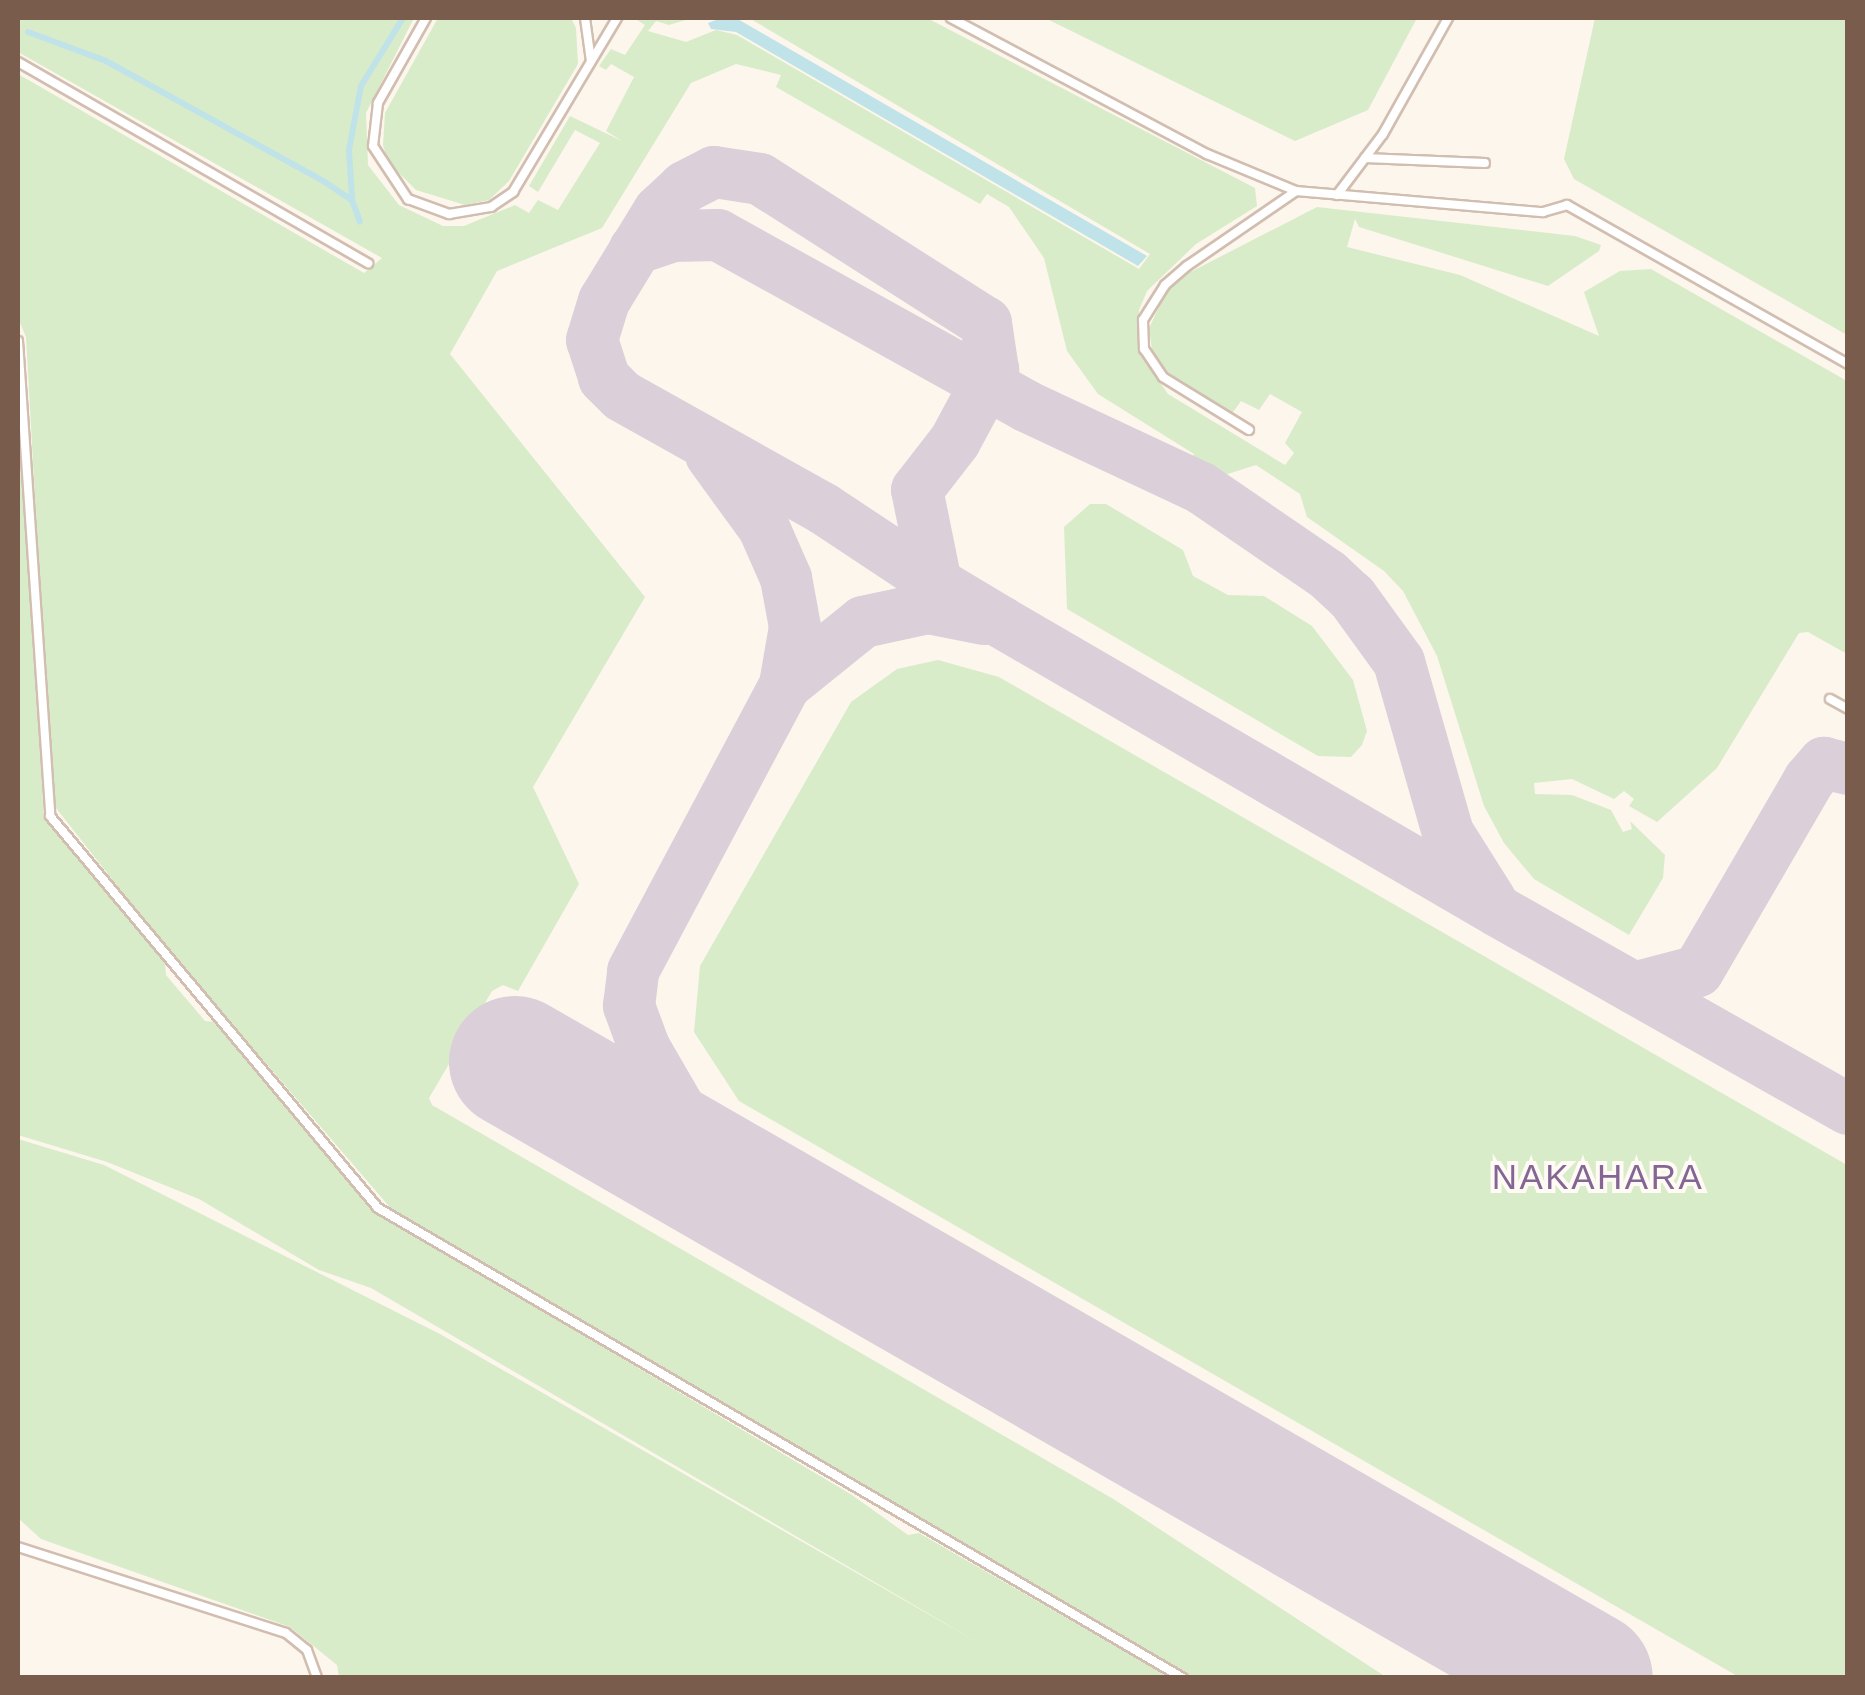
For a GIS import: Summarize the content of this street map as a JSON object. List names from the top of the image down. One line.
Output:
{"districts":["NAKAHARA"]}
